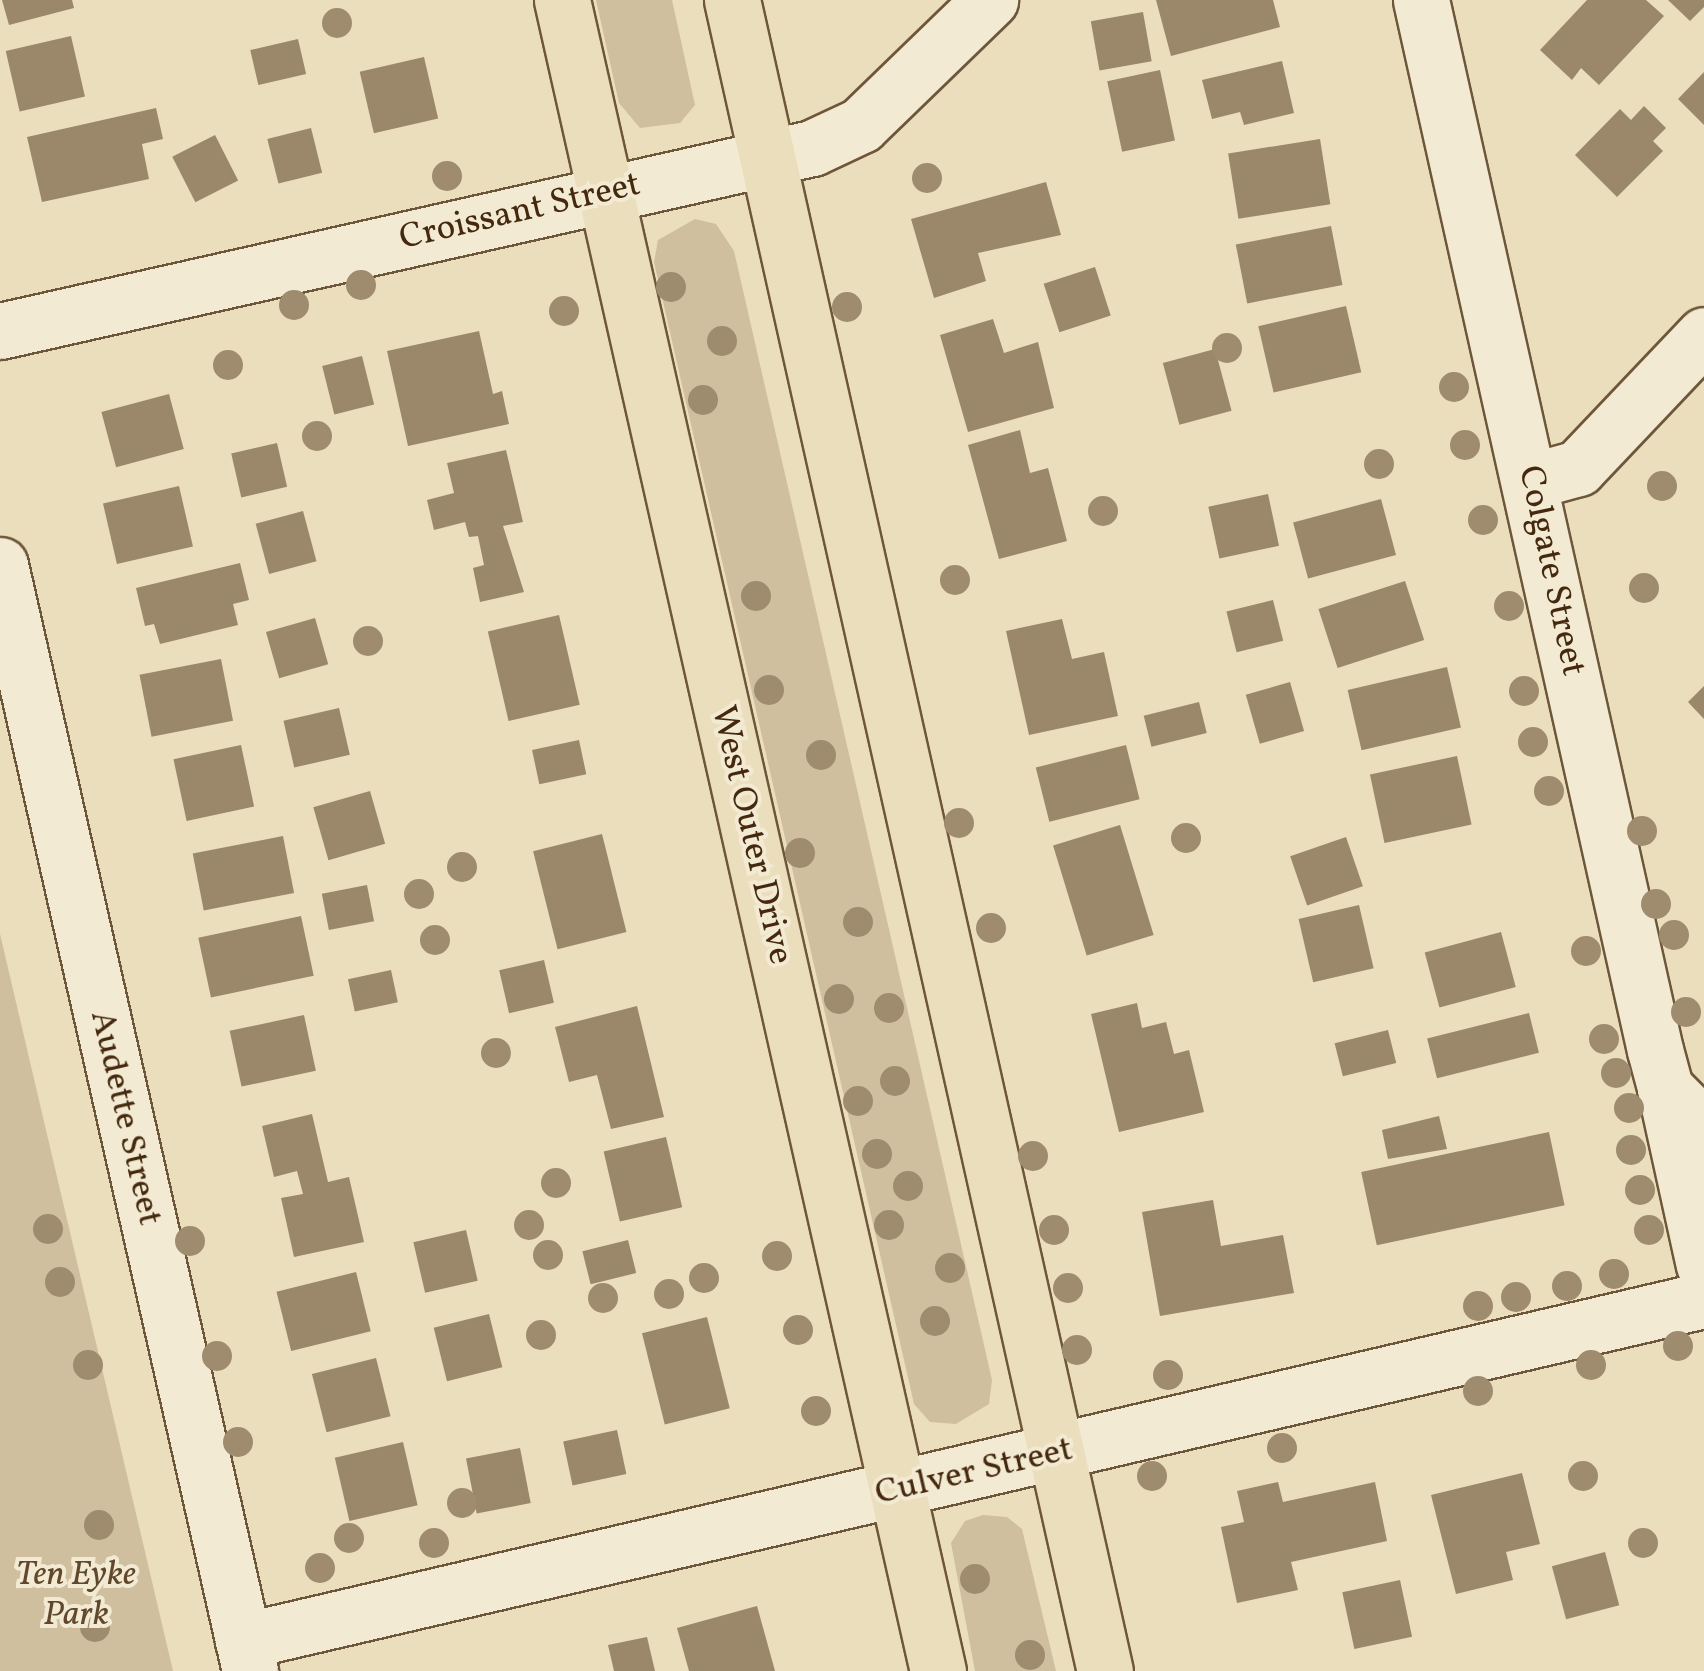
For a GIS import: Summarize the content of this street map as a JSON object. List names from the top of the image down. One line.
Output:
{"streets":{"main road":["West Outer Drive"],"street":["Croissant Street","Colgate Street","Audette Street","Culver Street"]},"crossings":[["Croissant Street","West Outer Drive"],["West Outer Drive","Culver Street"],["Audette Street","Culver Street"]],"parks":["Ten Eyke Park"]}
